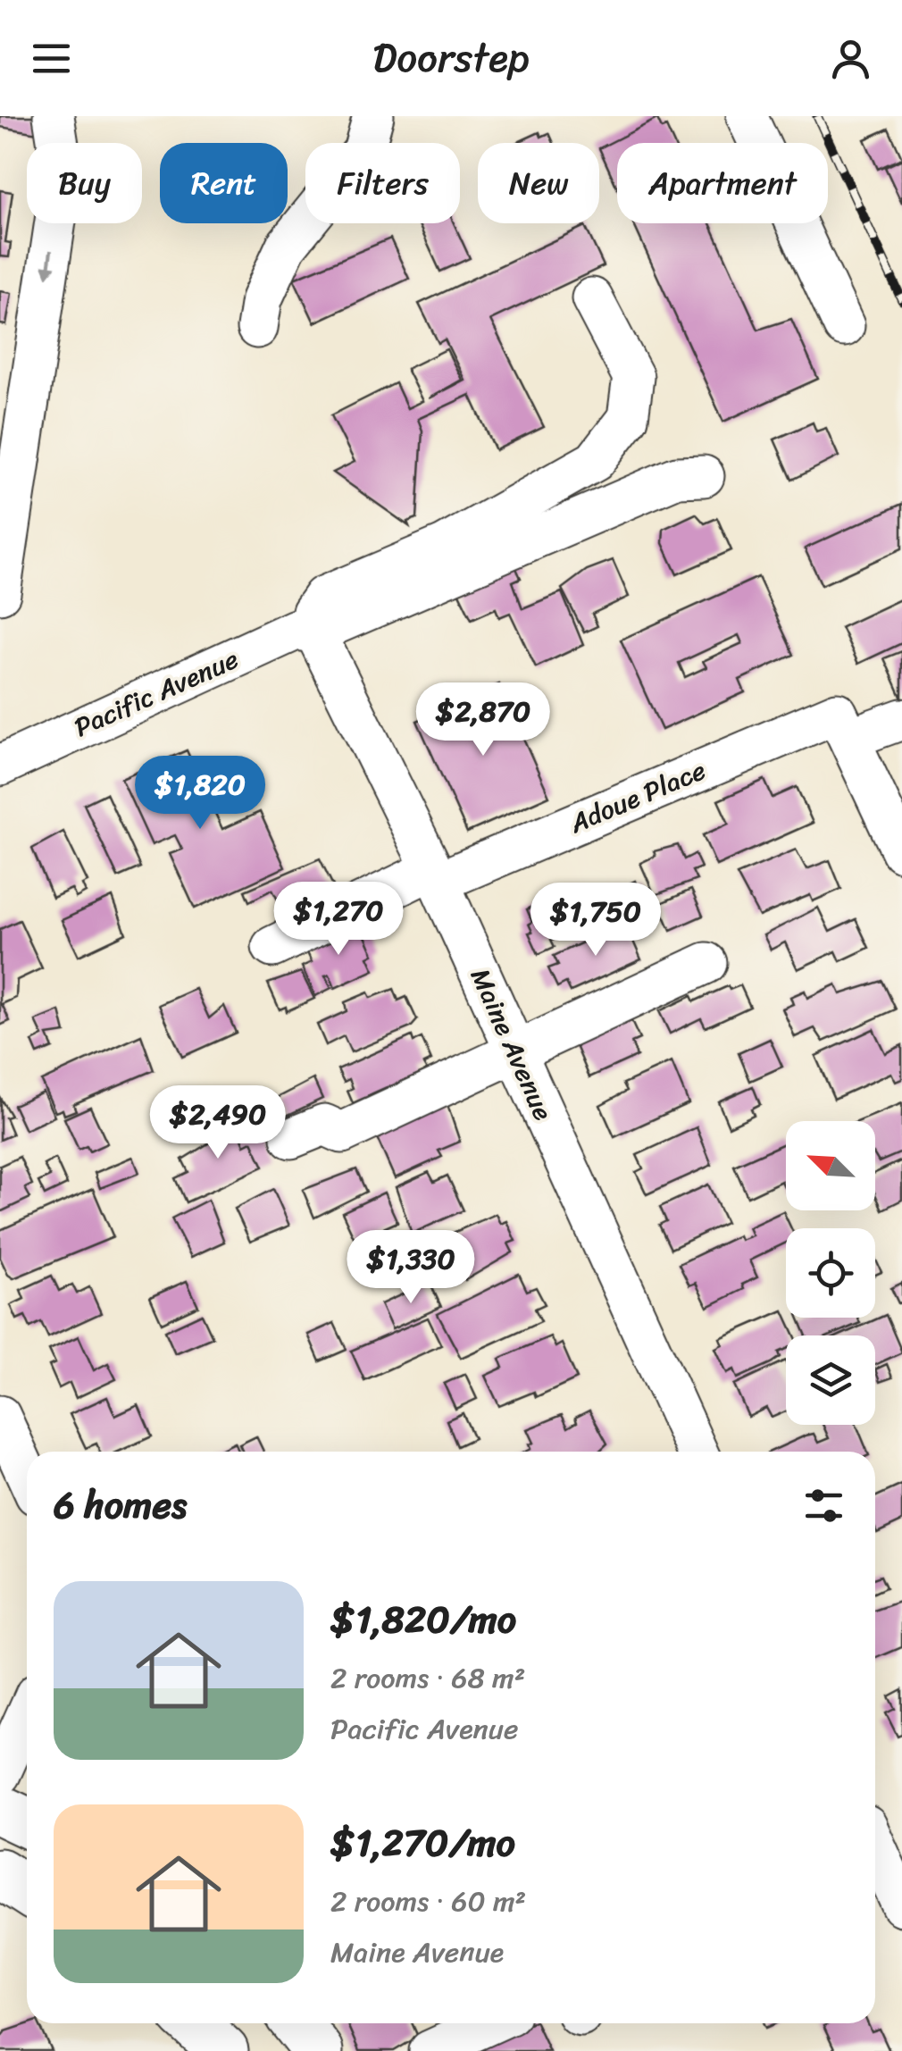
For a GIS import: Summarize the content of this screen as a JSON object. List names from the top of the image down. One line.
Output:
{"streets":{"street":["Pacific Avenue","Adoue Place","Maine Avenue"]},"crossings":[["Pacific Avenue","Maine Avenue"],["Adoue Place","Maine Avenue"]],"north":"top left","page":{"header":"Doorstep","chip":["Buy","Rent","Filters","New","Apartment"],"price":["$2,870","$1,820","$1,270","$1,750","$2,490","$1,330"],"heading":"6 homes","list":[{"name":"$1,820/mo","note":"2 rooms · 68 m² · Pacific Avenue"},{"name":"$1,270/mo","note":"2 rooms · 60 m² · Maine Avenue"}]}}
